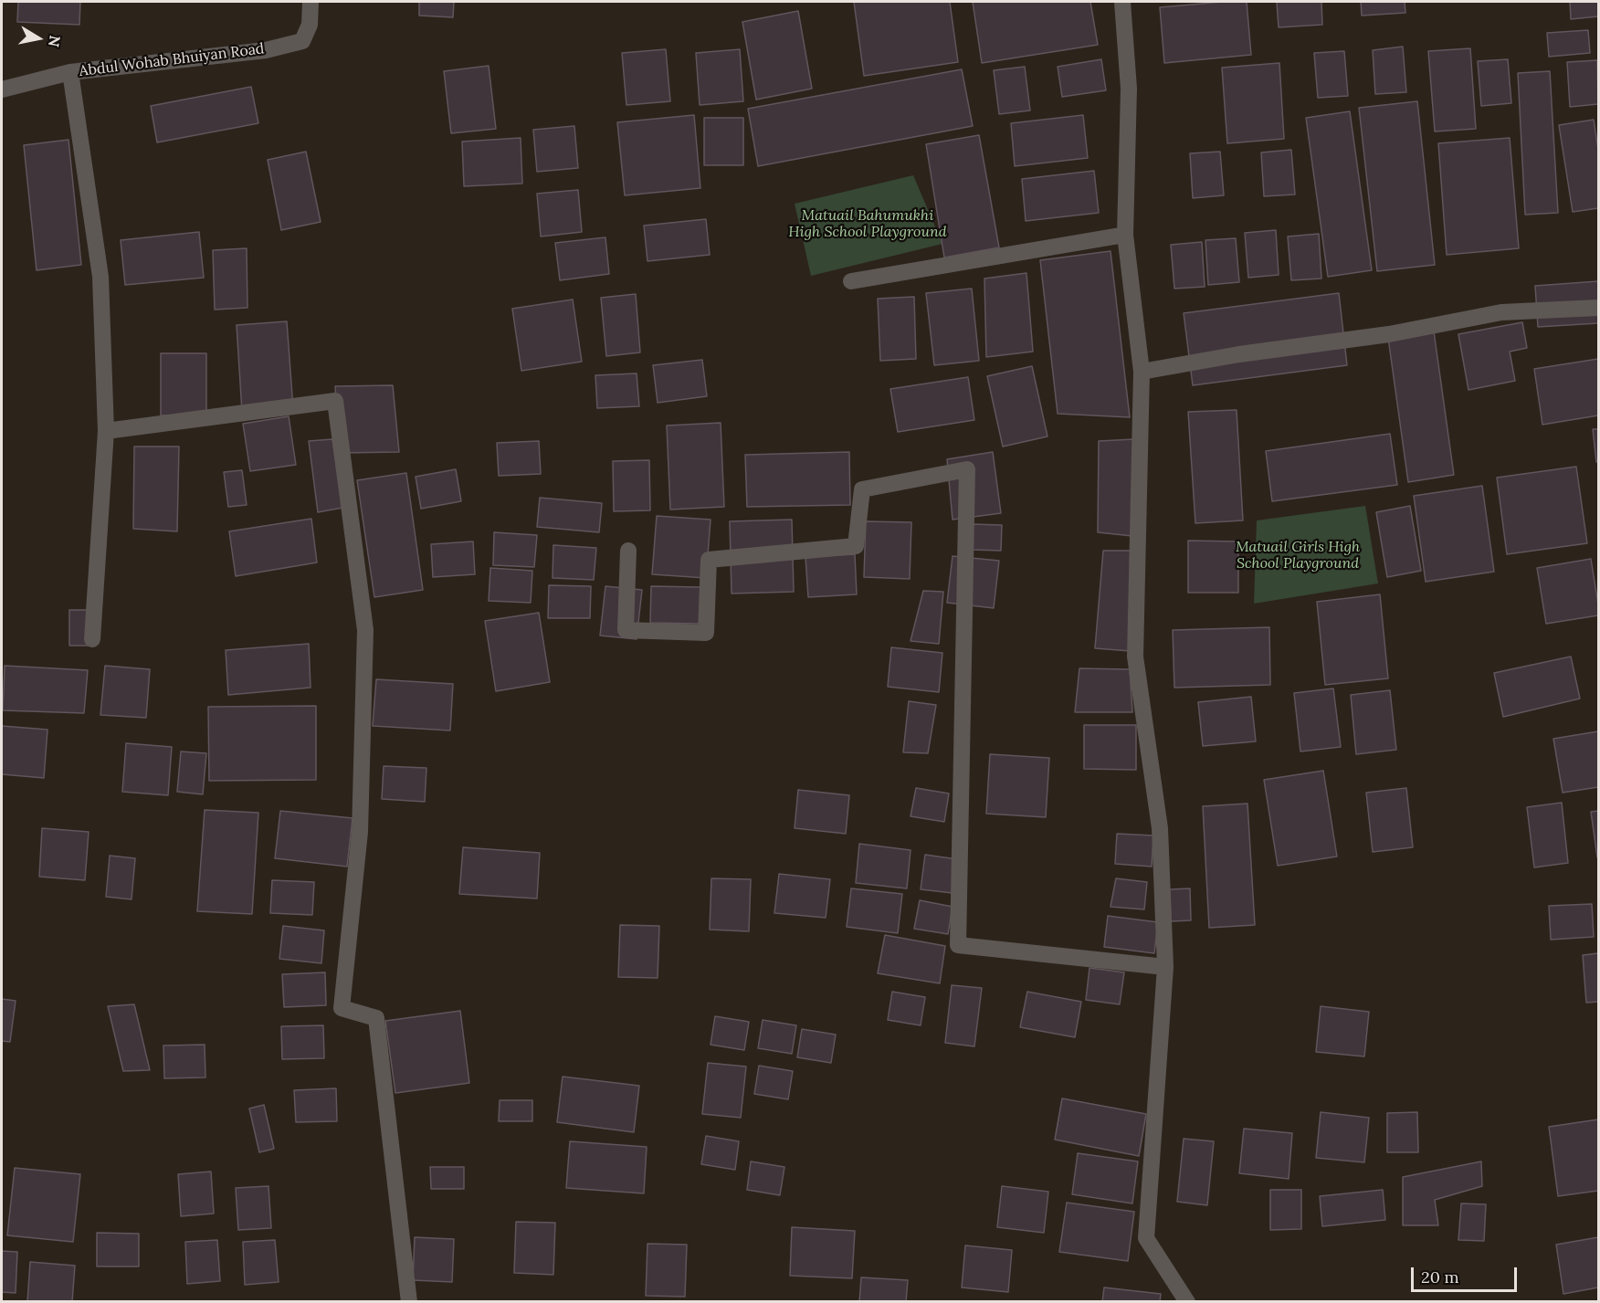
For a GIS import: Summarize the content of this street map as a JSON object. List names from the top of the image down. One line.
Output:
{"streets":{"street":["Abdul Wohab Bhuiyan Road"]},"parks":["Matuail Bahumukhi High School Playground","Matuail Girls High School Playground"],"scale_bar":"20 m","north":"right"}
